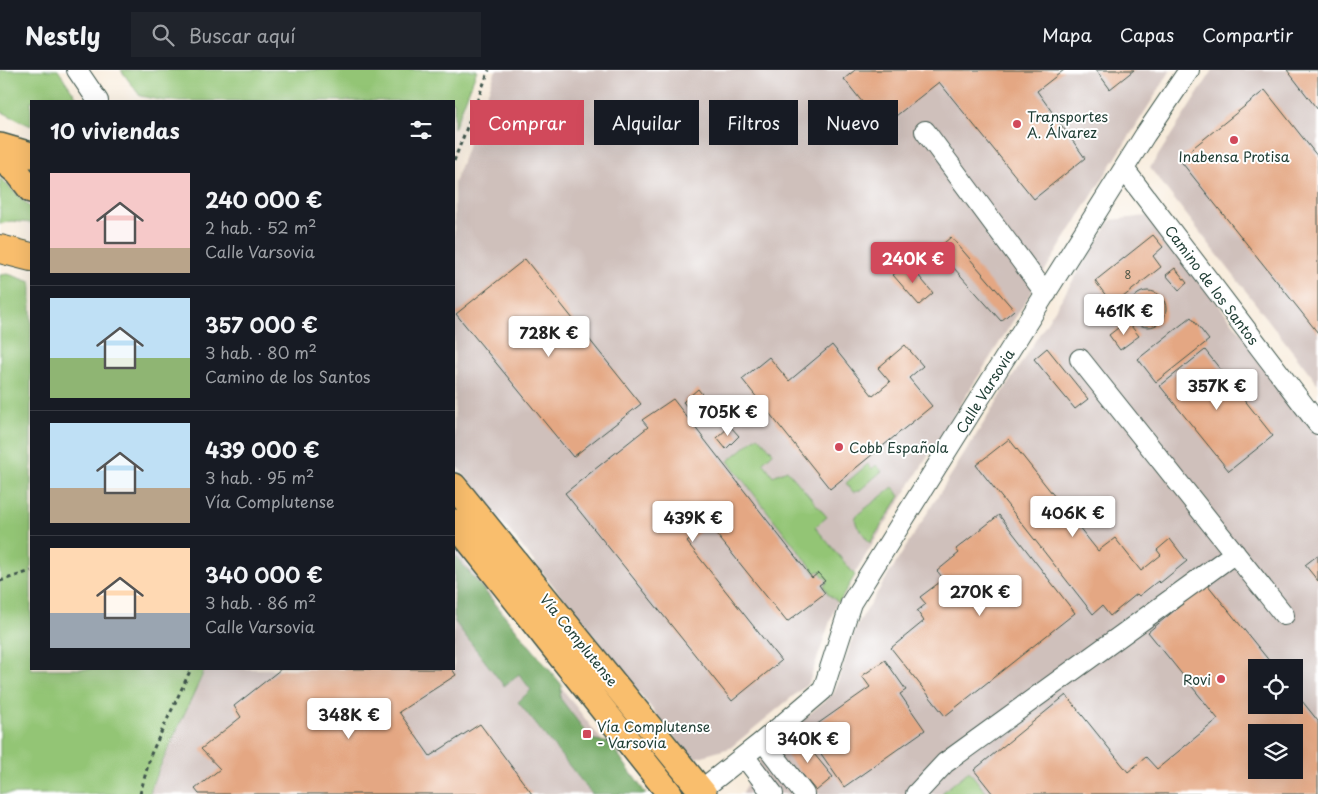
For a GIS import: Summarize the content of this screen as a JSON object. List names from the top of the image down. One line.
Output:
{"streets":{"main road":["Vía Complutense"],"street":["Camino de los Santos","Calle Varsovia"]},"crossings":[["Camino de los Santos","Calle Varsovia"],["Calle Varsovia","Vía Complutense"]],"places":{"other":["Transportes A. Álvarez","Inabensa Protisa","Cobb Española","Rovi"],"transit":["Vía Complutense - Varsovia"]},"house_numbers":["8"],"page":{"header":"Nestly","search":"Buscar aquí","nav":["Mapa","Capas","Compartir"],"chip":["Comprar","Alquilar","Filtros","Nuevo"],"heading":"10 viviendas","list":[{"name":"240 000 €","note":"2 hab. · 52 m² · Calle Varsovia"},{"name":"357 000 €","note":"3 hab. · 80 m² · Camino de los Santos"},{"name":"439 000 €","note":"3 hab. · 95 m² · Vía Complutense"},{"name":"340 000 €","note":"3 hab. · 86 m² · Calle Varsovia"}],"price":["240K €","461K €","728K €","357K €","705K €","406K €","439K €","270K €","348K €","340K €"]}}
